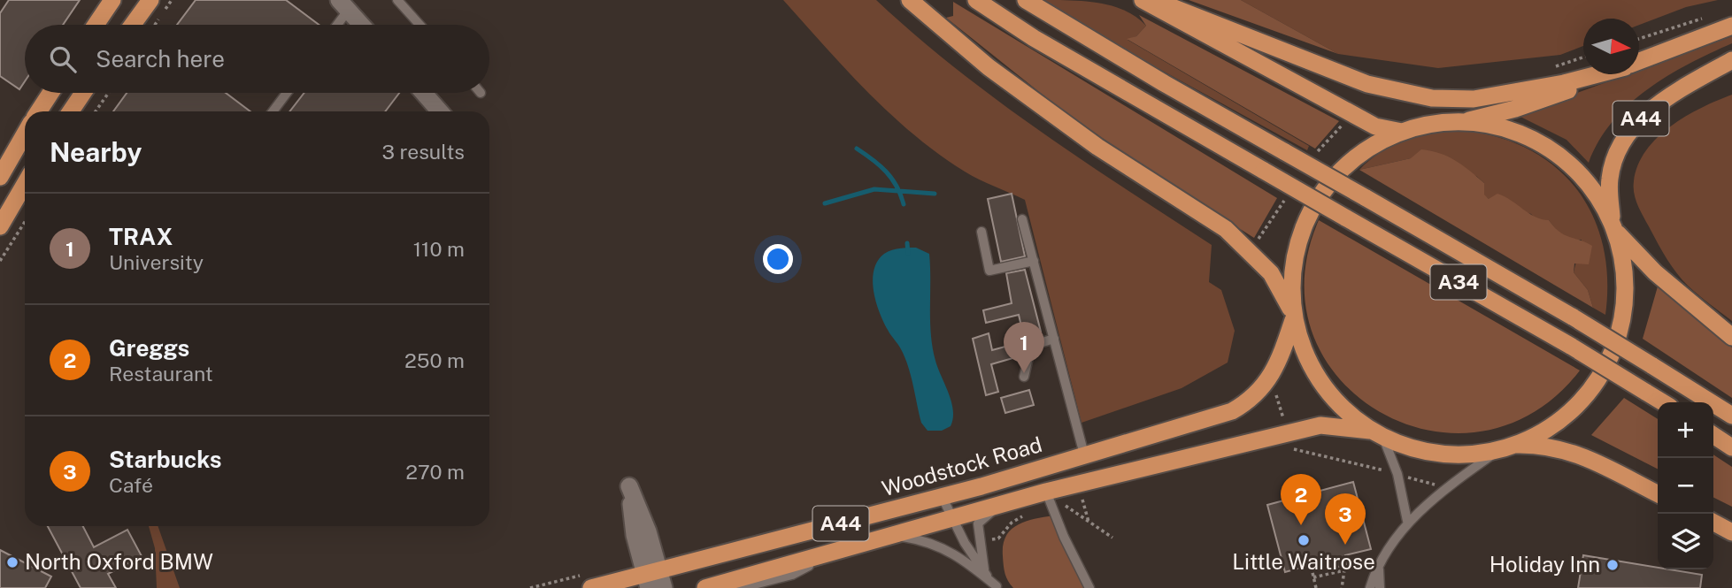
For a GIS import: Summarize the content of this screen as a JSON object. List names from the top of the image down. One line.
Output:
{"streets":{"highway":["A44","A34","Woodstock Road"]},"places":["Little Waitrose","North Oxford BMW","Holiday Inn"],"north":"right","page":{"search":"Search here","heading":["Nearby","3 results"],"list":[{"mark":"1","name":"TRAX","note":"University","value":"110 m"},{"mark":"2","name":"Greggs","note":"Restaurant","value":"250 m"},{"mark":"3","name":"Starbucks","note":"Café","value":"270 m"}],"pins":["1","2","3"],"map_buttons":["+","−"]}}
